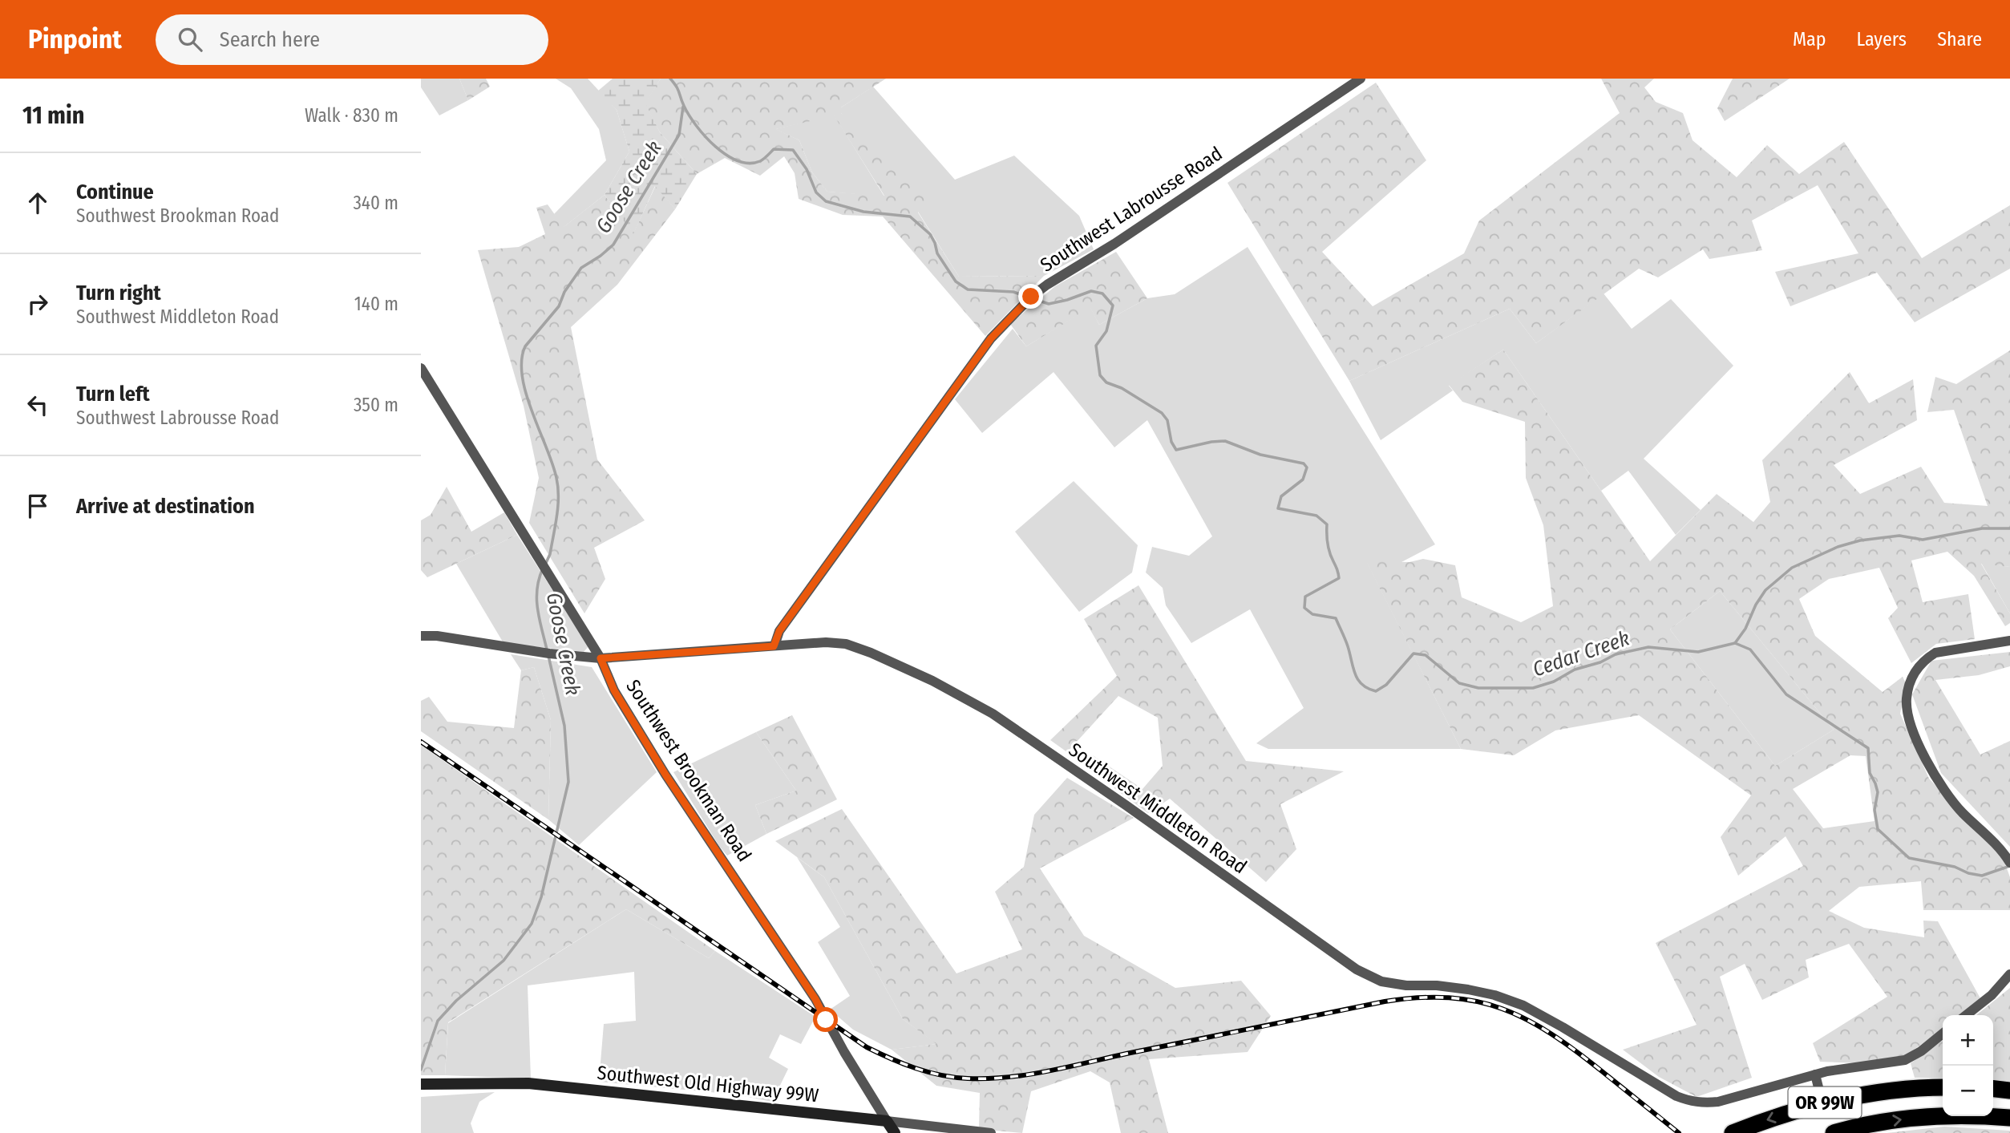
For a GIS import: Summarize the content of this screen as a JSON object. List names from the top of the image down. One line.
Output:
{"streets":{"highway":["OR 99W"],"street":["Southwest Labrousse Road","Southwest Brookman Road","Southwest Middleton Road","Southwest Old Highway 99W"]},"crossings":[["Southwest Labrousse Road","Southwest Middleton Road"],["Southwest Brookman Road","Southwest Middleton Road"],["Southwest Brookman Road","Southwest Old Highway 99W"]],"water":["Goose Creek","Cedar Creek"],"page":{"header":"Pinpoint","search":"Search here","nav":["Map","Layers","Share"],"heading":["11 min","Walk · 830 m"],"list":[["Continue","Southwest Brookman Road","340 m"],["Turn right","Southwest Middleton Road","140 m"],["Turn left","Southwest Labrousse Road","350 m"],"Arrive at destination"],"map_buttons":["+","−"]}}
